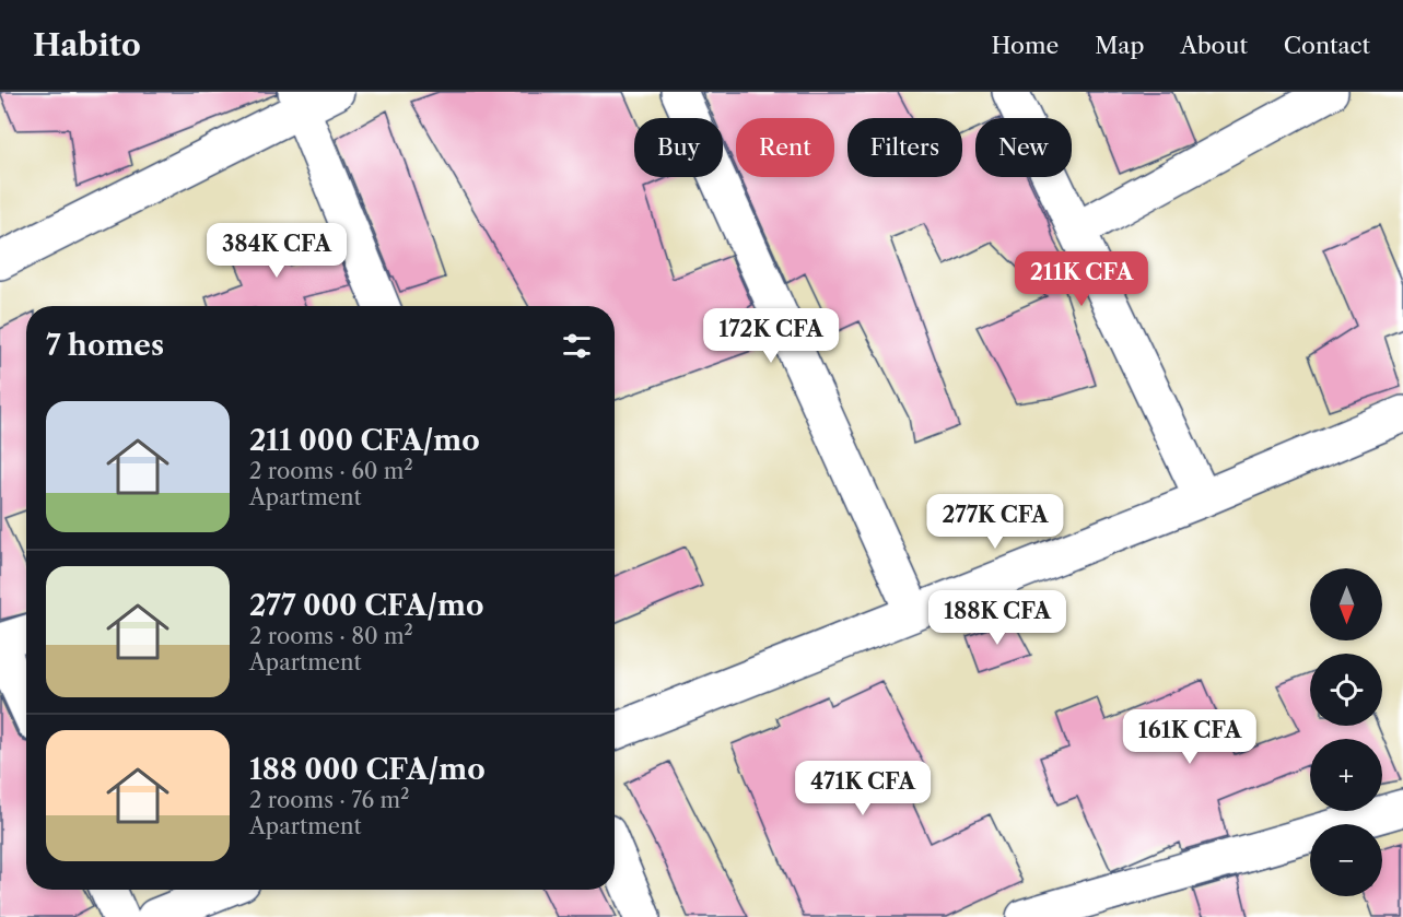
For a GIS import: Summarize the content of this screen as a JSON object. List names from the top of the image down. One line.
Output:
{"north":"bottom","page":{"header":"Habito","nav":["Home","Map","About","Contact"],"chip":["Buy","Rent","Filters","New"],"price":["384K CFA","211K CFA","172K CFA","277K CFA","188K CFA","161K CFA","471K CFA"],"heading":"7 homes","list":[{"name":"211 000 CFA/mo","note":"2 rooms · 60 m² · Apartment"},{"name":"277 000 CFA/mo","note":"2 rooms · 80 m² · Apartment"},{"name":"188 000 CFA/mo","note":"2 rooms · 76 m² · Apartment"}],"map_buttons":["+","−"]}}
